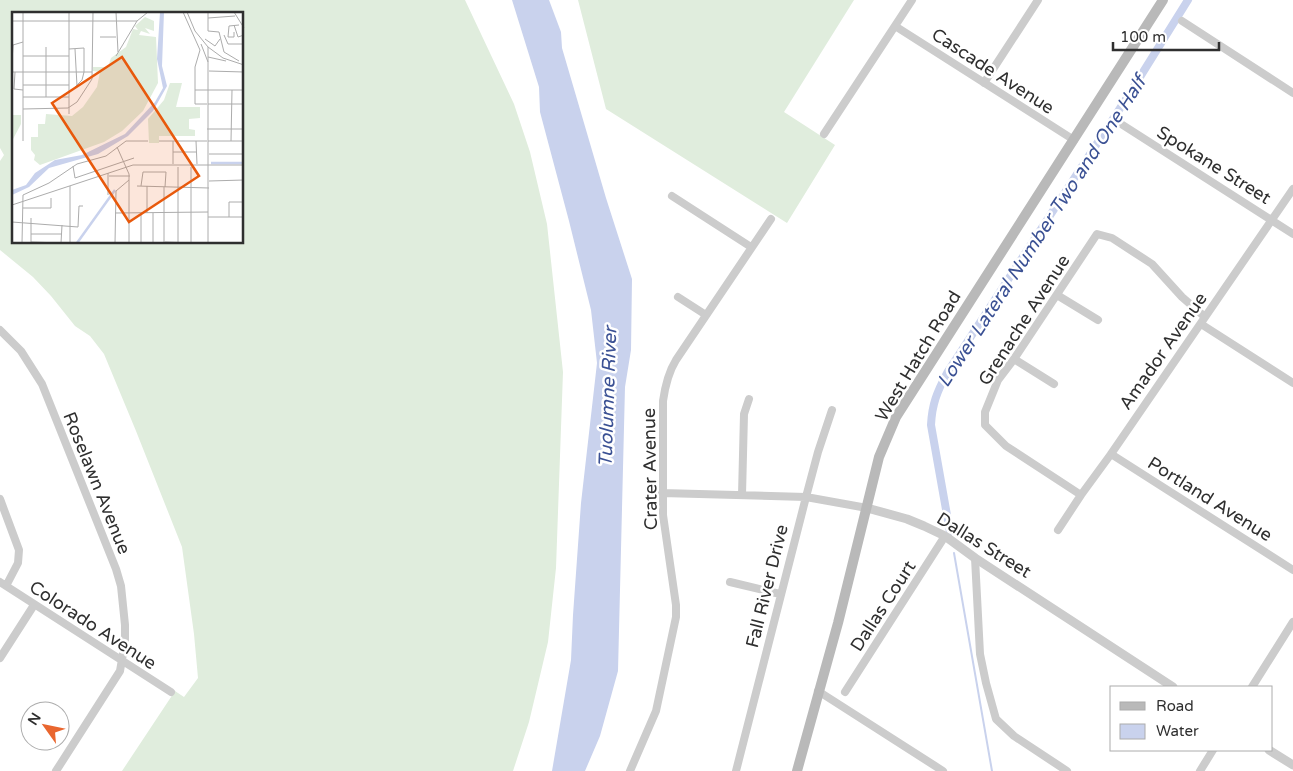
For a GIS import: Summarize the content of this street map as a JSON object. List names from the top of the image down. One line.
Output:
{"streets":{"main road":["West Hatch Road"],"street":["Cascade Avenue","Spokane Street","Grenache Avenue","Amador Avenue","Crater Avenue","Roselawn Avenue","Portland Avenue","Dallas Street","Fall River Drive","Dallas Court","Colorado Avenue"]},"crossings":[["Cascade Avenue","West Hatch Road"],["Spokane Street","Amador Avenue"],["Grenache Avenue","Amador Avenue"],["Amador Avenue","Portland Avenue"],["West Hatch Road","Dallas Street"],["Crater Avenue","Dallas Street"],["Roselawn Avenue","Colorado Avenue"],["Dallas Street","Fall River Drive"],["Dallas Street","Dallas Court"]],"water":["Lower Lateral Number Two and One Half","Tuolumne River"],"legend":["Road","Water"],"scale_bar":"100 m","north":"top left"}
